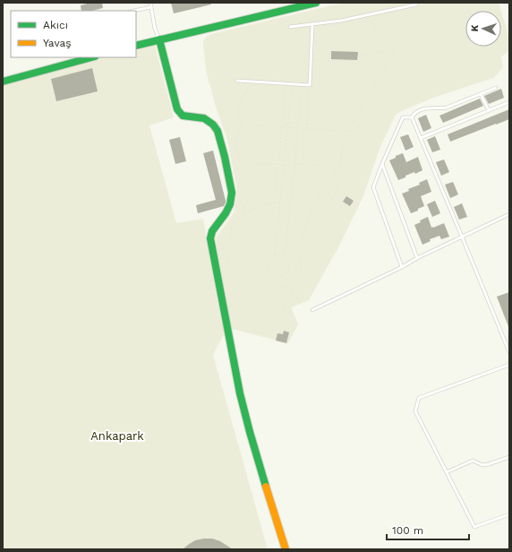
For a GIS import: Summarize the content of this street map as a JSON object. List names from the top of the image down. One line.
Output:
{"parks":["Ankapark"],"legend":["Akıcı","Yavaş"],"scale_bar":"100 m","north":"left"}
